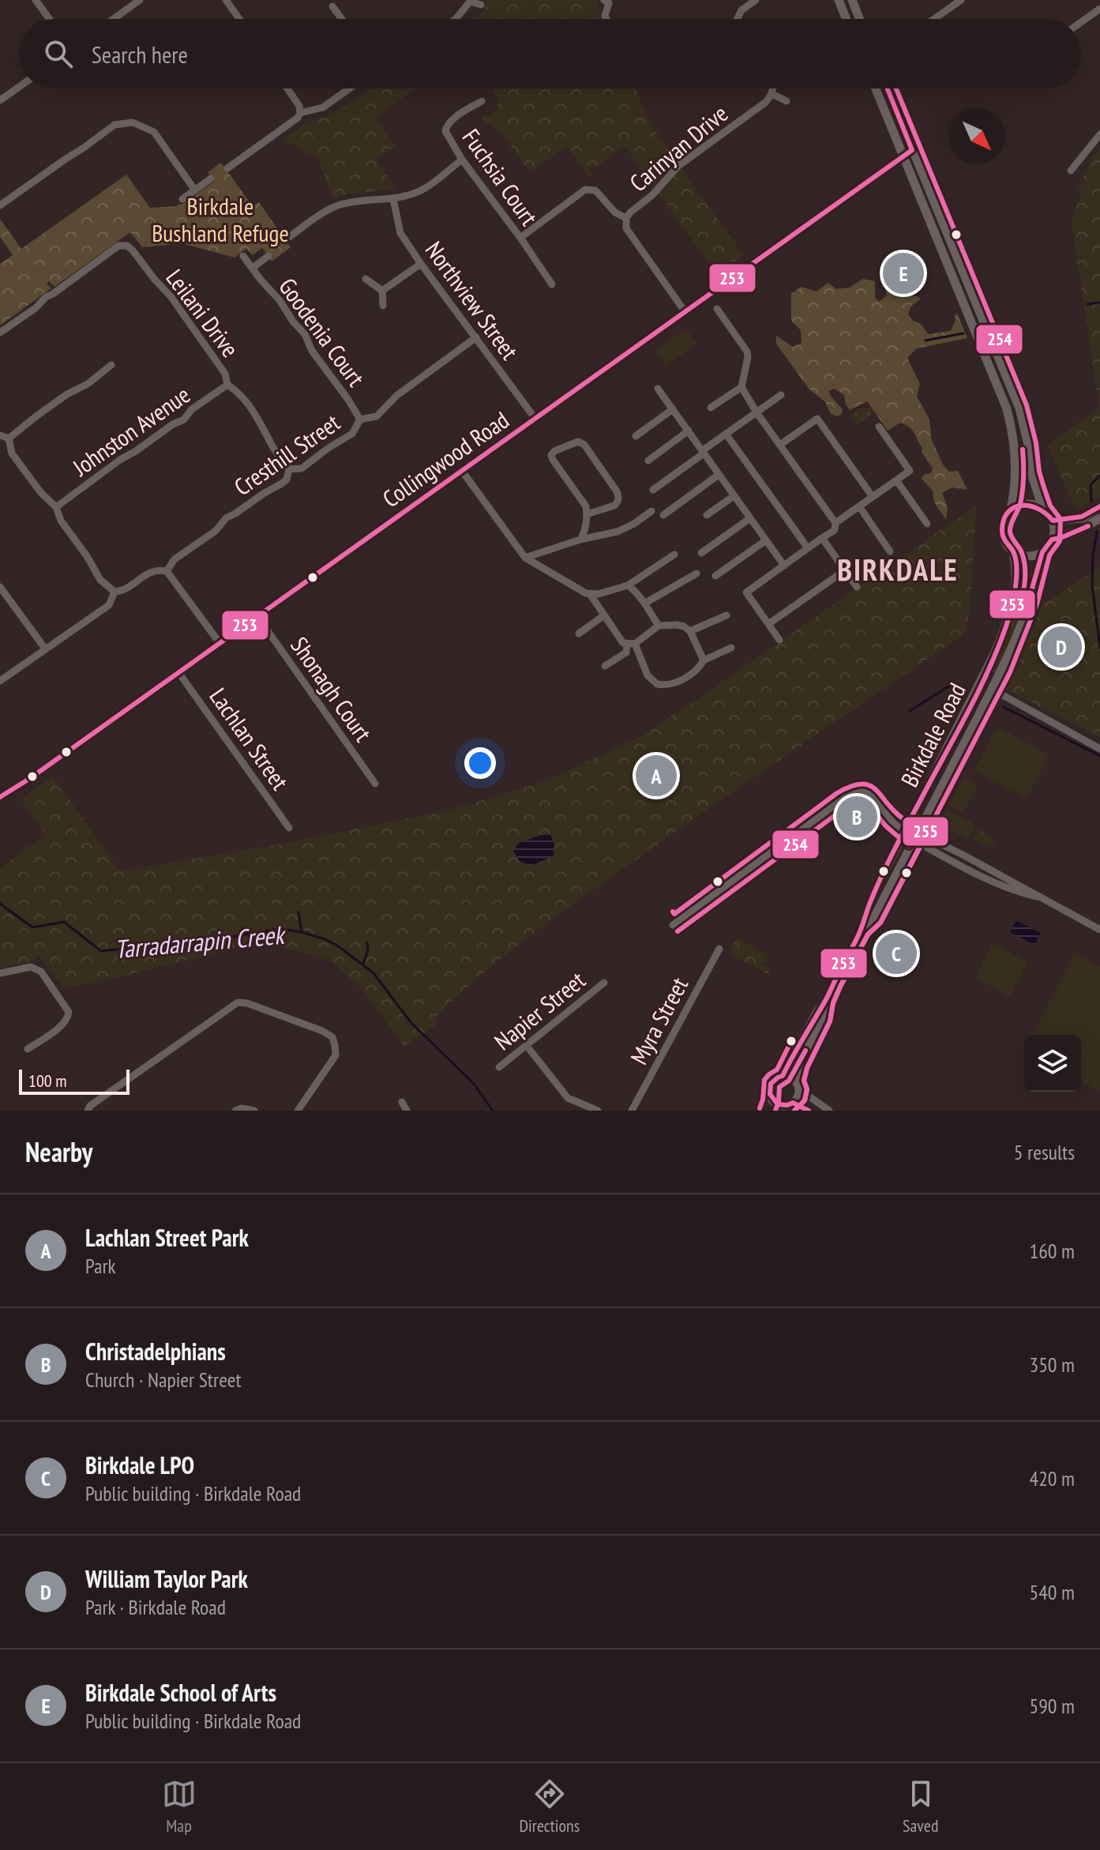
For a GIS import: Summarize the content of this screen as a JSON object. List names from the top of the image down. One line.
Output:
{"streets":{"main road":["Birkdale Road"],"street":["Carinyan Drive","Fuchsia Court","Northview Street","Leilani Drive","Goodenia Court","Johnston Avenue","Cresthill Street","Collingwood Road","Shonagh Court","Lachlan Street","Napier Street","Myra Street"]},"crossings":[["Northview Street","Cresthill Street"],["Northview Street","Collingwood Road"],["Leilani Drive","Johnston Avenue"],["Leilani Drive","Cresthill Street"],["Goodenia Court","Cresthill Street"],["Collingwood Road","Shonagh Court"],["Collingwood Road","Lachlan Street"]],"districts":["BIRKDALE"],"water":["Tarradarrapin Creek"],"parks":["Birkdale Bushland Refuge"],"lines":["transit line 253","transit line 254","transit line 255"],"scale_bar":"100 m","north":"bottom right","page":{"search":"Search here","pins":["E","D","A","B","C"],"scale":"100 m","heading":["Nearby","5 results"],"list":[{"mark":"A","name":"Lachlan Street Park","note":"Park","value":"160 m"},{"mark":"B","name":"Christadelphians","note":"Church · Napier Street","value":"350 m"},{"mark":"C","name":"Birkdale LPO","note":"Public building · Birkdale Road","value":"420 m"},{"mark":"D","name":"William Taylor Park","note":"Park · Birkdale Road","value":"540 m"},{"mark":"E","name":"Birkdale School of Arts","note":"Public building · Birkdale Road","value":"590 m"}],"nav":["Map","Directions","Saved"]}}
